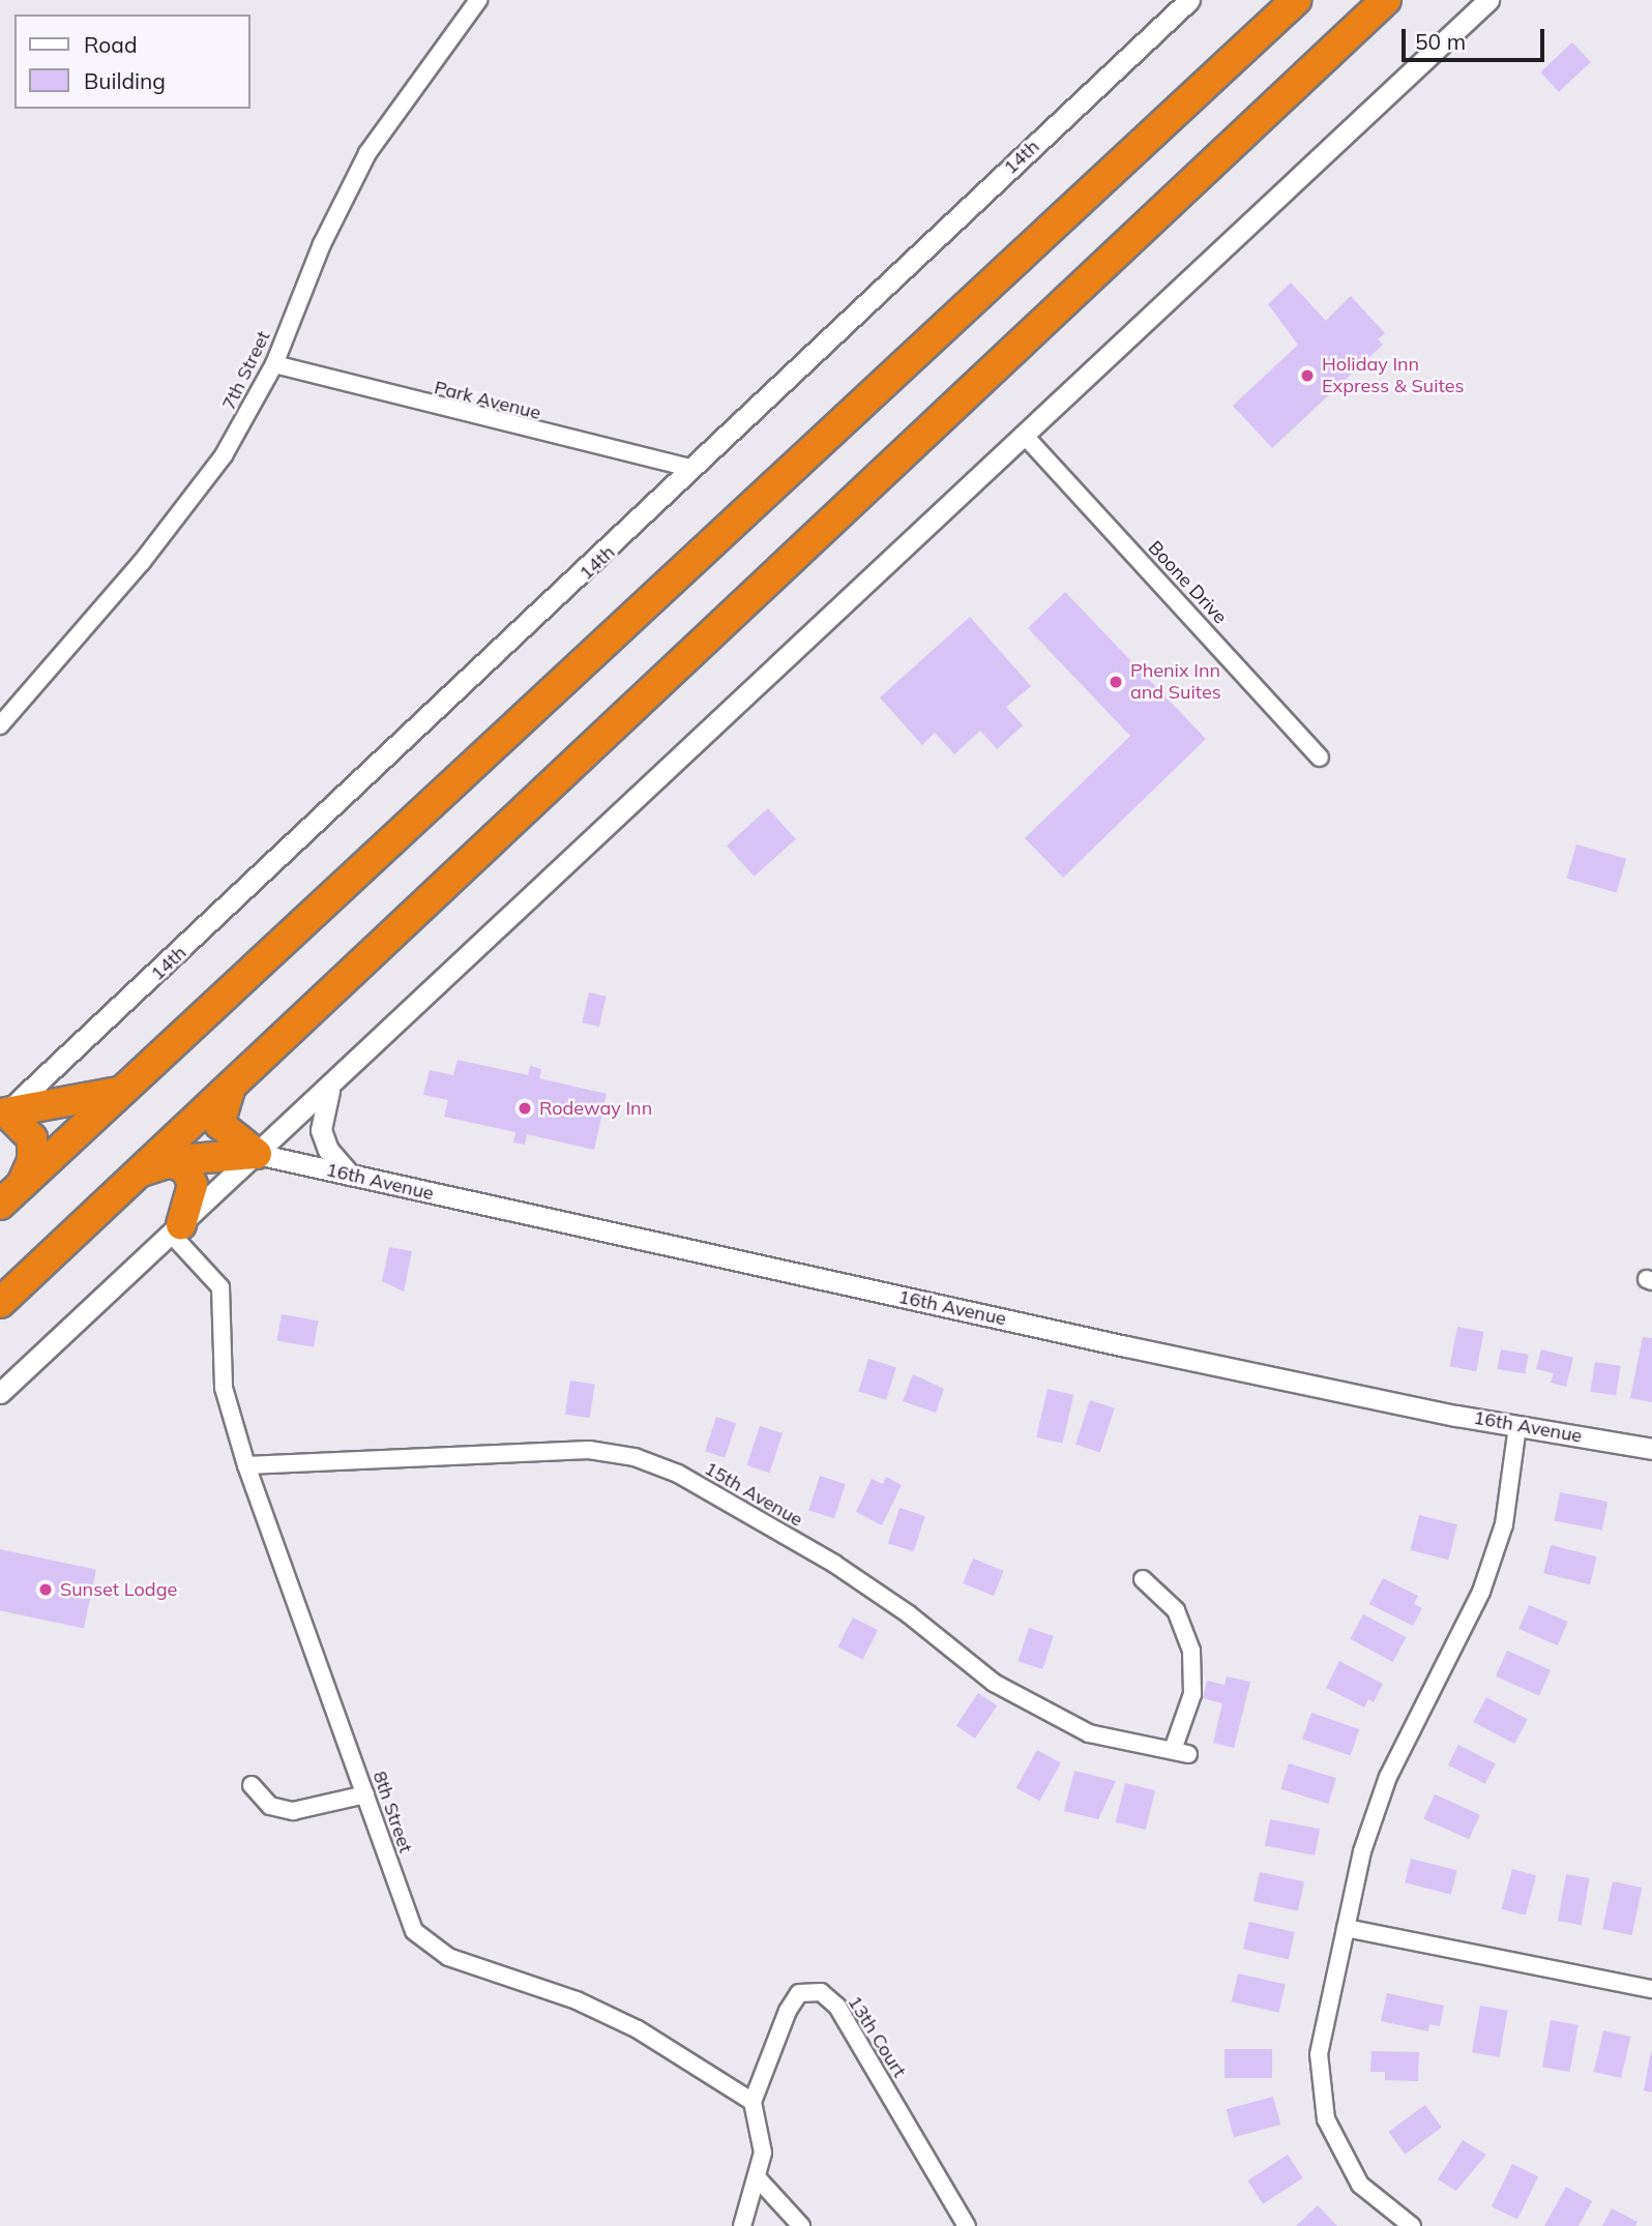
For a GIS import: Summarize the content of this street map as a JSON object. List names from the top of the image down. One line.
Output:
{"streets":{"street":["14th","7th Street","Park Avenue","Boone Drive","16th Avenue","15th Avenue","8th Street","13th Court"]},"crossings":[["14th","Park Avenue"],["7th Street","Park Avenue"],["15th Avenue","8th Street"],["8th Street","13th Court"]],"places":["Holiday Inn Express & Suites","Phenix Inn and Suites","Rodeway Inn","Sunset Lodge"],"legend":["Road","Building"],"scale_bar":"50 m"}
